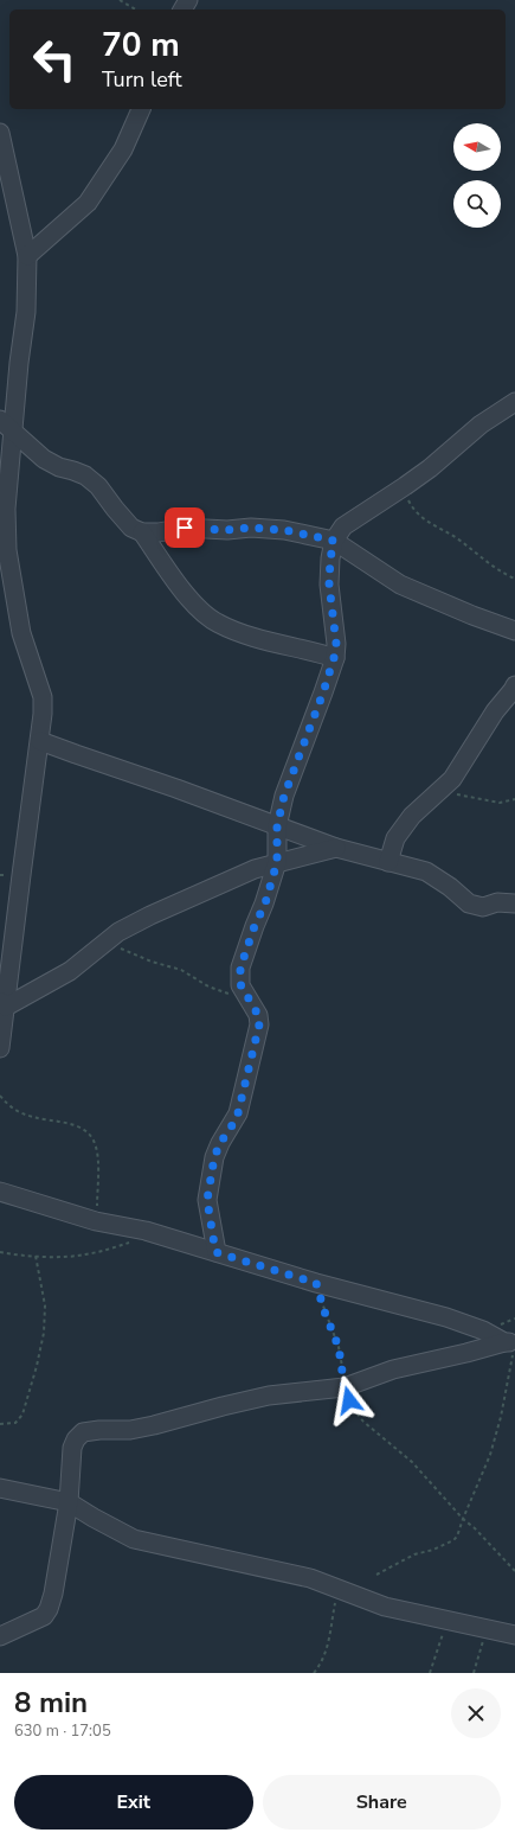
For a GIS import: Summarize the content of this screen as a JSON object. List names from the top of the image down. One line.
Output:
{"north":"left","page":{"turn":["70 m","Turn left"],"heading":["8 min","630 m · 17:05"],"buttons":["Exit","Share"]}}
